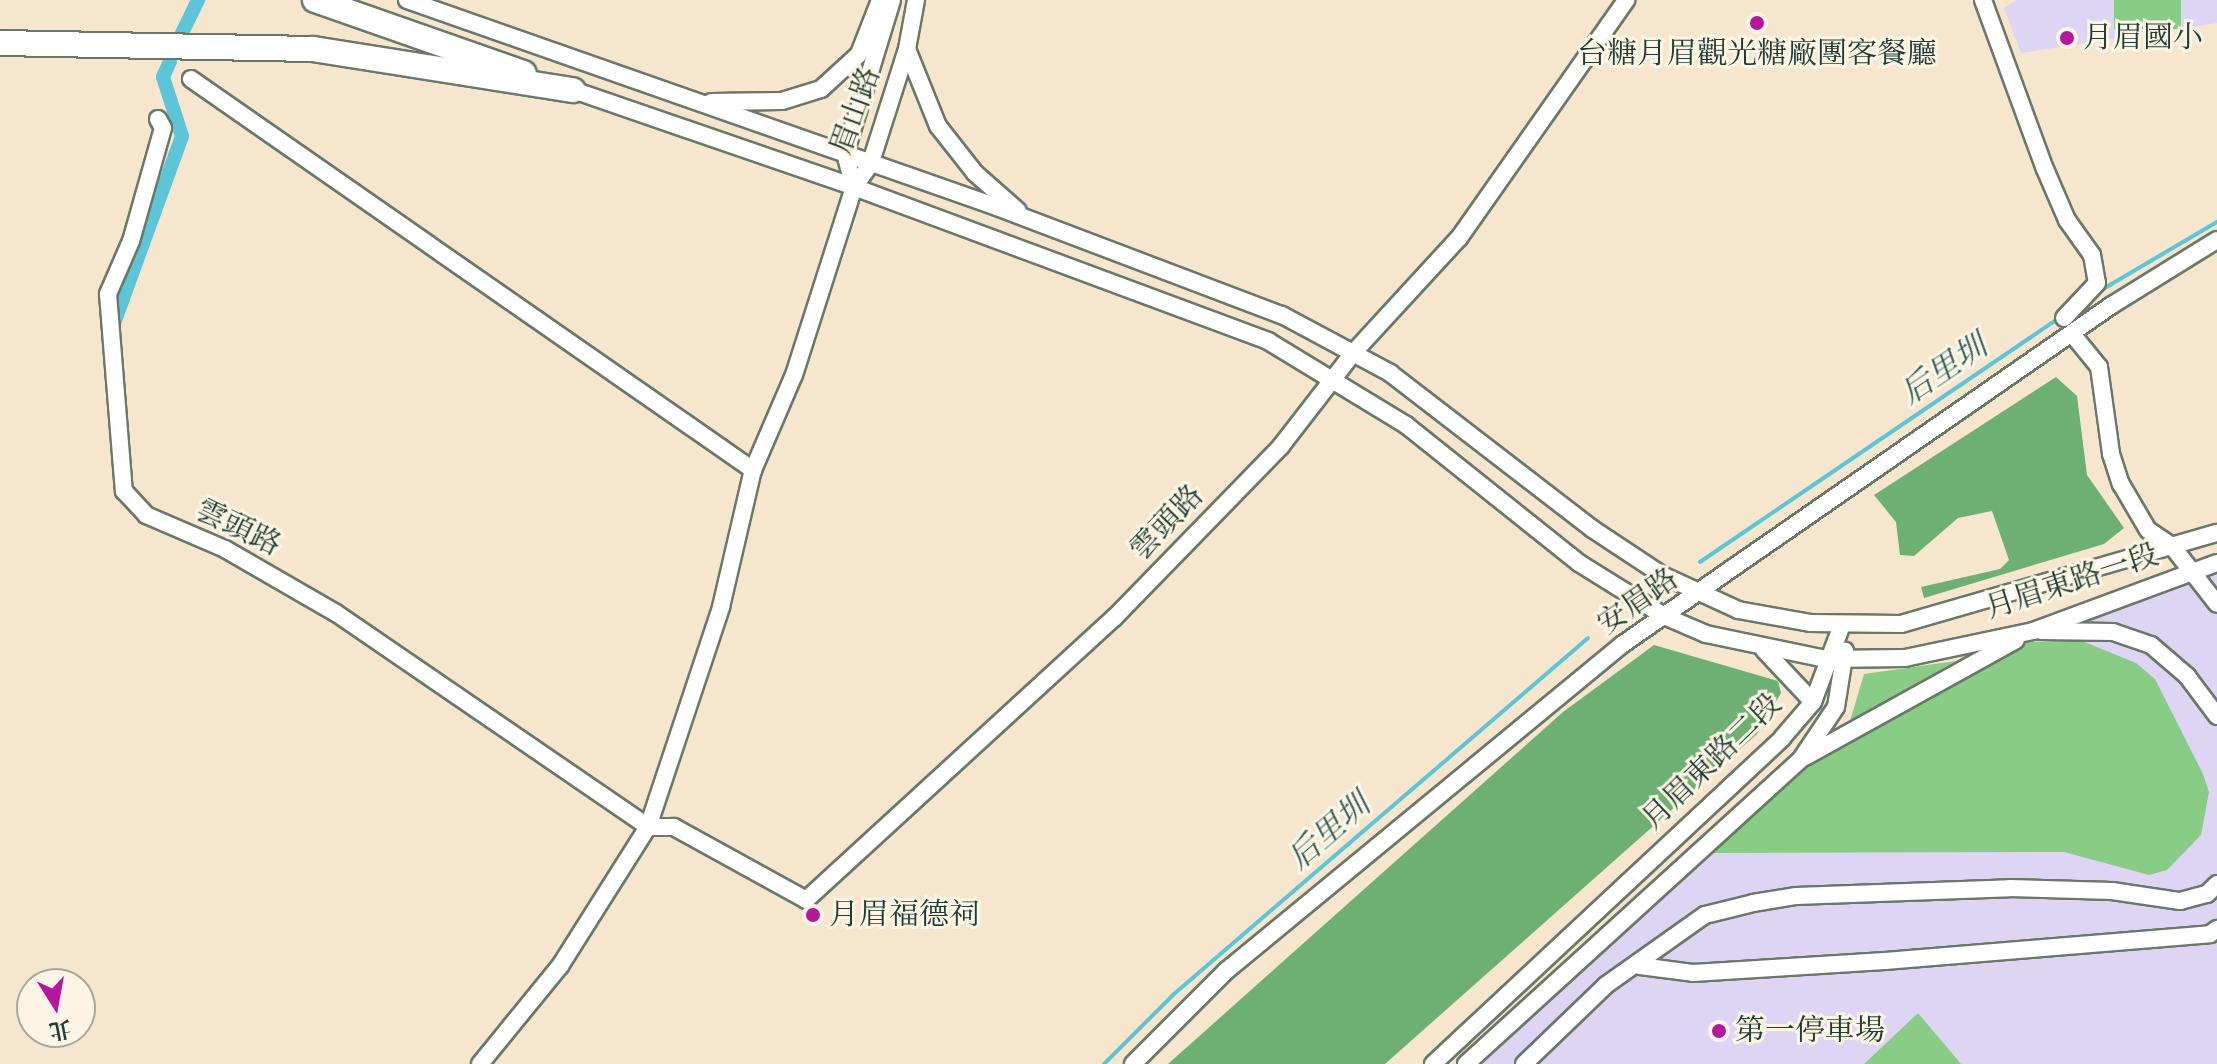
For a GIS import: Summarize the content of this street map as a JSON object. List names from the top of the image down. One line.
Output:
{"streets":{"street":["眉山路","雲頭路","月眉東路一段","安眉路","月眉東路二段"]},"crossings":[["眉山路","月眉東路一段"],["雲頭路","月眉東路一段"],["月眉東路一段","安眉路"],["月眉東路一段","月眉東路二段"]],"water":["后里圳"],"places":["台糖月眉觀光糖廠團客餐廳","月眉國小","月眉福德祠","第一停車場"],"north":"bottom"}
